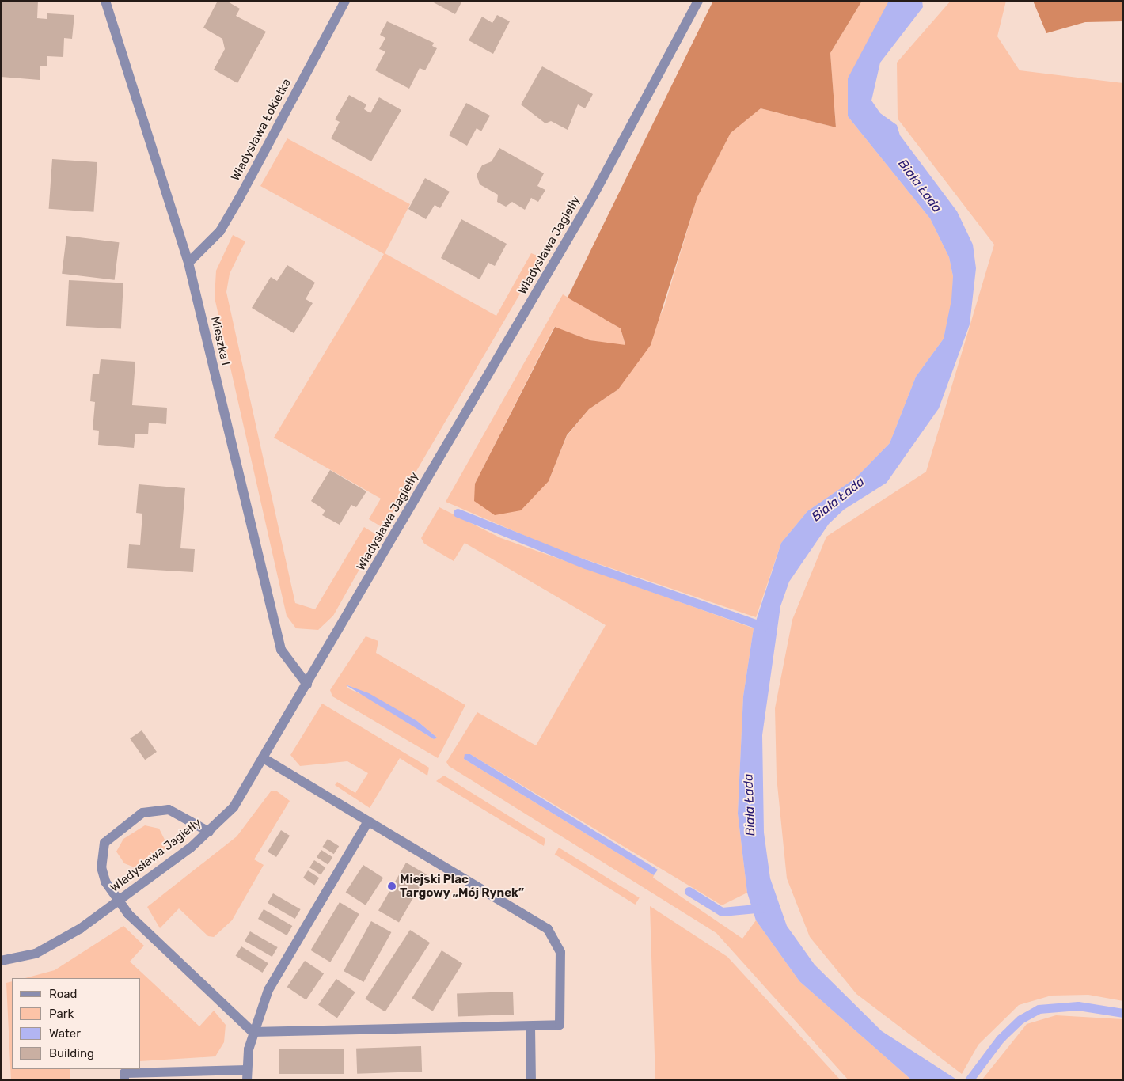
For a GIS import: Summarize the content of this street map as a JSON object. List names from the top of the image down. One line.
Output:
{"streets":{"street":["Władysława Łokietka","Władysława Jagiełły","Mieszka I"]},"crossings":[["Władysława Łokietka","Mieszka I"],["Władysława Jagiełły","Mieszka I"]],"water":["Biała Łada"],"places":["Miejski Plac Targowy „Mój Rynek”"],"legend":["Road","Park","Water","Building"]}
